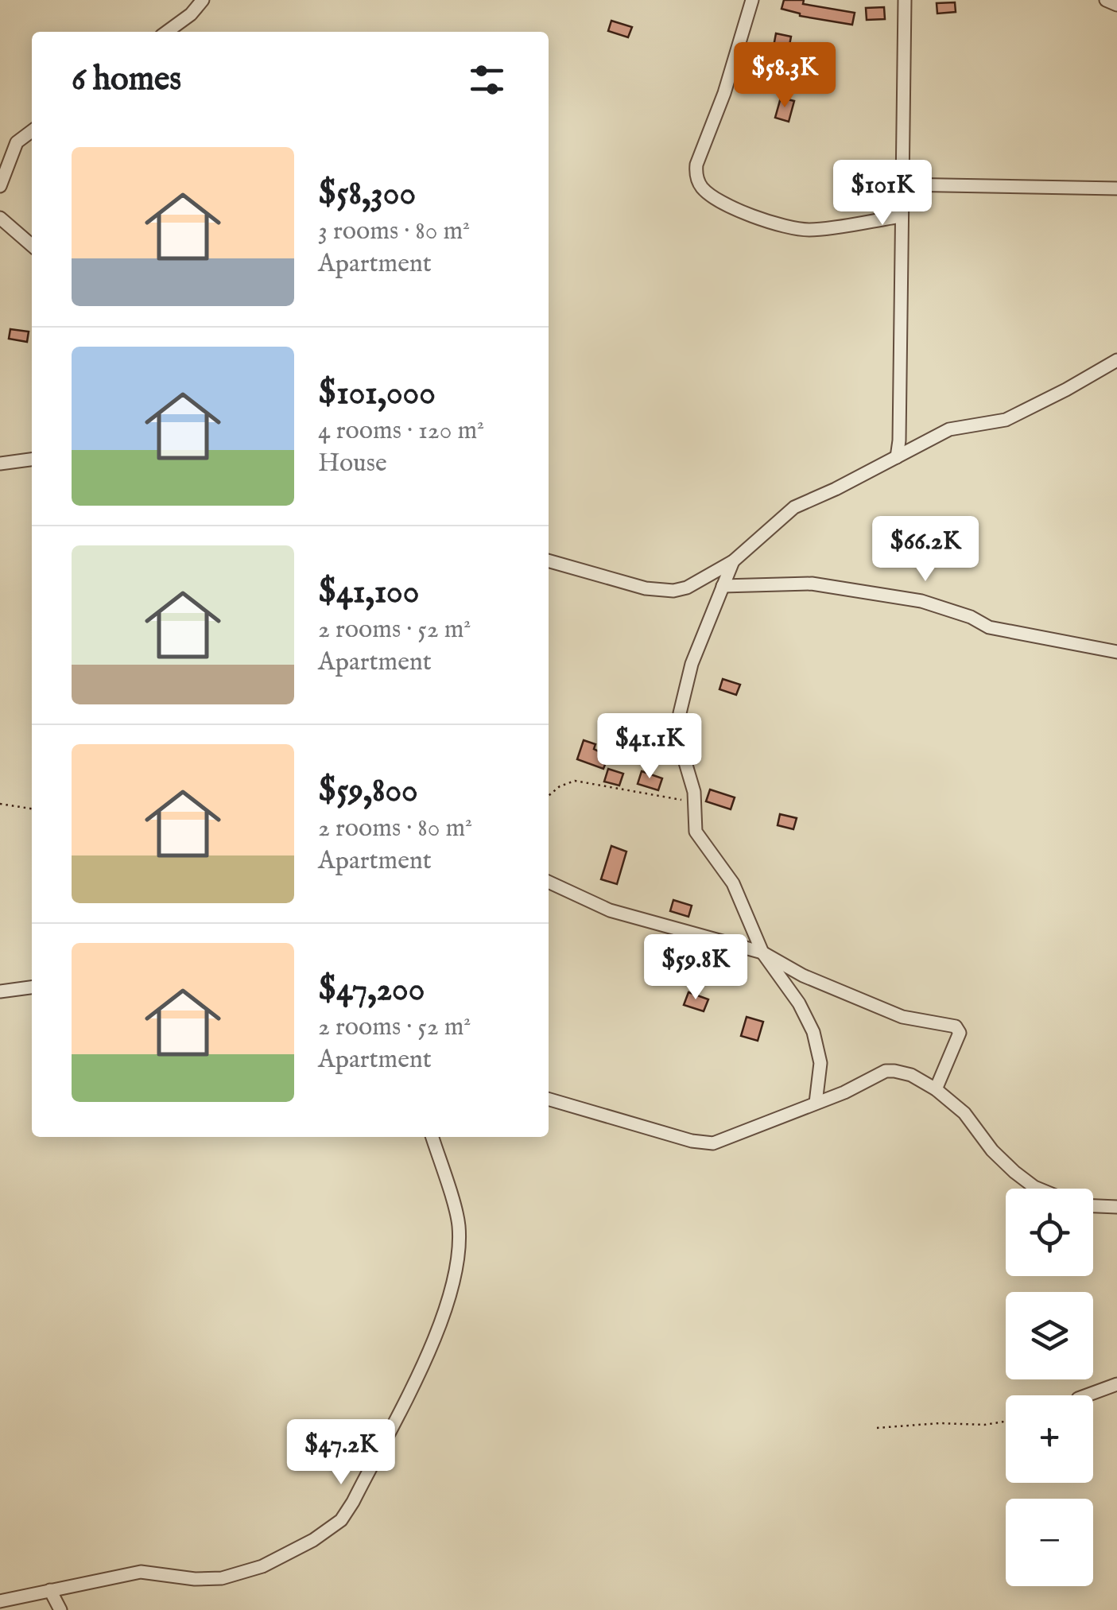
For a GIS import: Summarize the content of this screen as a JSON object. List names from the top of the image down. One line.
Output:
{"page":{"heading":"6 homes","price":["$58.3K","$101K","$66.2K","$41.1K","$59.8K","$47.2K"],"list":[{"name":"$58,300","note":"3 rooms · 80 m² · Apartment"},{"name":"$101,000","note":"4 rooms · 120 m² · House"},{"name":"$41,100","note":"2 rooms · 52 m² · Apartment"},{"name":"$59,800","note":"2 rooms · 80 m² · Apartment"},{"name":"$47,200","note":"2 rooms · 52 m² · Apartment"}],"map_buttons":["+","−"]}}
